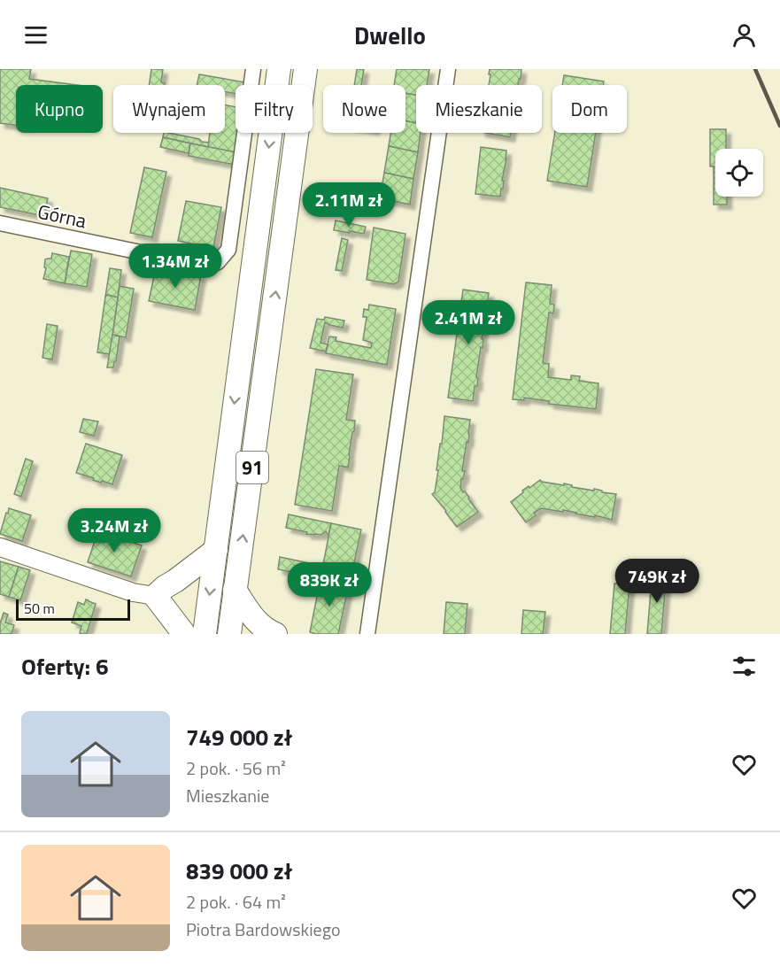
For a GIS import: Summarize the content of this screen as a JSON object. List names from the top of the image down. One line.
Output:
{"streets":{"main road":["91"],"street":["Górna"]},"scale_bar":"50 m","page":{"header":"Dwello","chip":["Kupno","Wynajem","Filtry","Nowe","Mieszkanie","Dom"],"price":["2.11M zł","1.34M zł","2.41M zł","3.24M zł","749K zł","839K zł"],"scale":"50 m","heading":"Oferty: 6","list":[{"name":"749 000 zł","note":"2 pok. · 56 m² · Mieszkanie"},{"name":"839 000 zł","note":"2 pok. · 64 m² · Piotra Bardowskiego"}]}}
